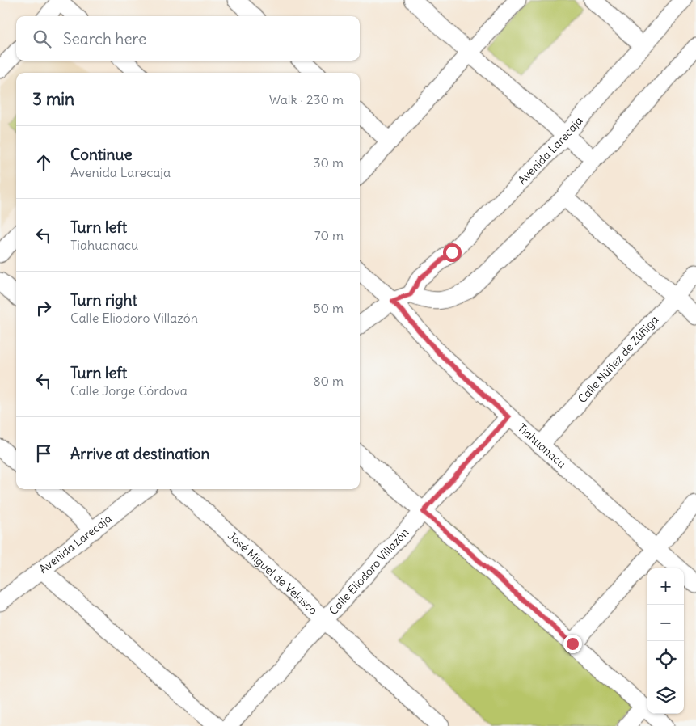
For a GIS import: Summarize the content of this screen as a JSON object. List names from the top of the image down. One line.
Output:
{"streets":{"street":["Avenida Larecaja","Calle Núñez de Zúñiga","Tiahuanacu","Calle Eliodoro Villazón","José Miguel de Velasco"]},"crossings":[["Calle Núñez de Zúñiga","Tiahuanacu"],["Tiahuanacu","Calle Eliodoro Villazón"],["Calle Eliodoro Villazón","José Miguel de Velasco"]],"page":{"search":"Search here","heading":["3 min","Walk · 230 m"],"list":[["Continue","Avenida Larecaja","30 m"],["Turn left","Tiahuanacu","70 m"],["Turn right","Calle Eliodoro Villazón","50 m"],["Turn left","Calle Jorge Córdova","80 m"],"Arrive at destination"],"map_buttons":["+","−"]}}
